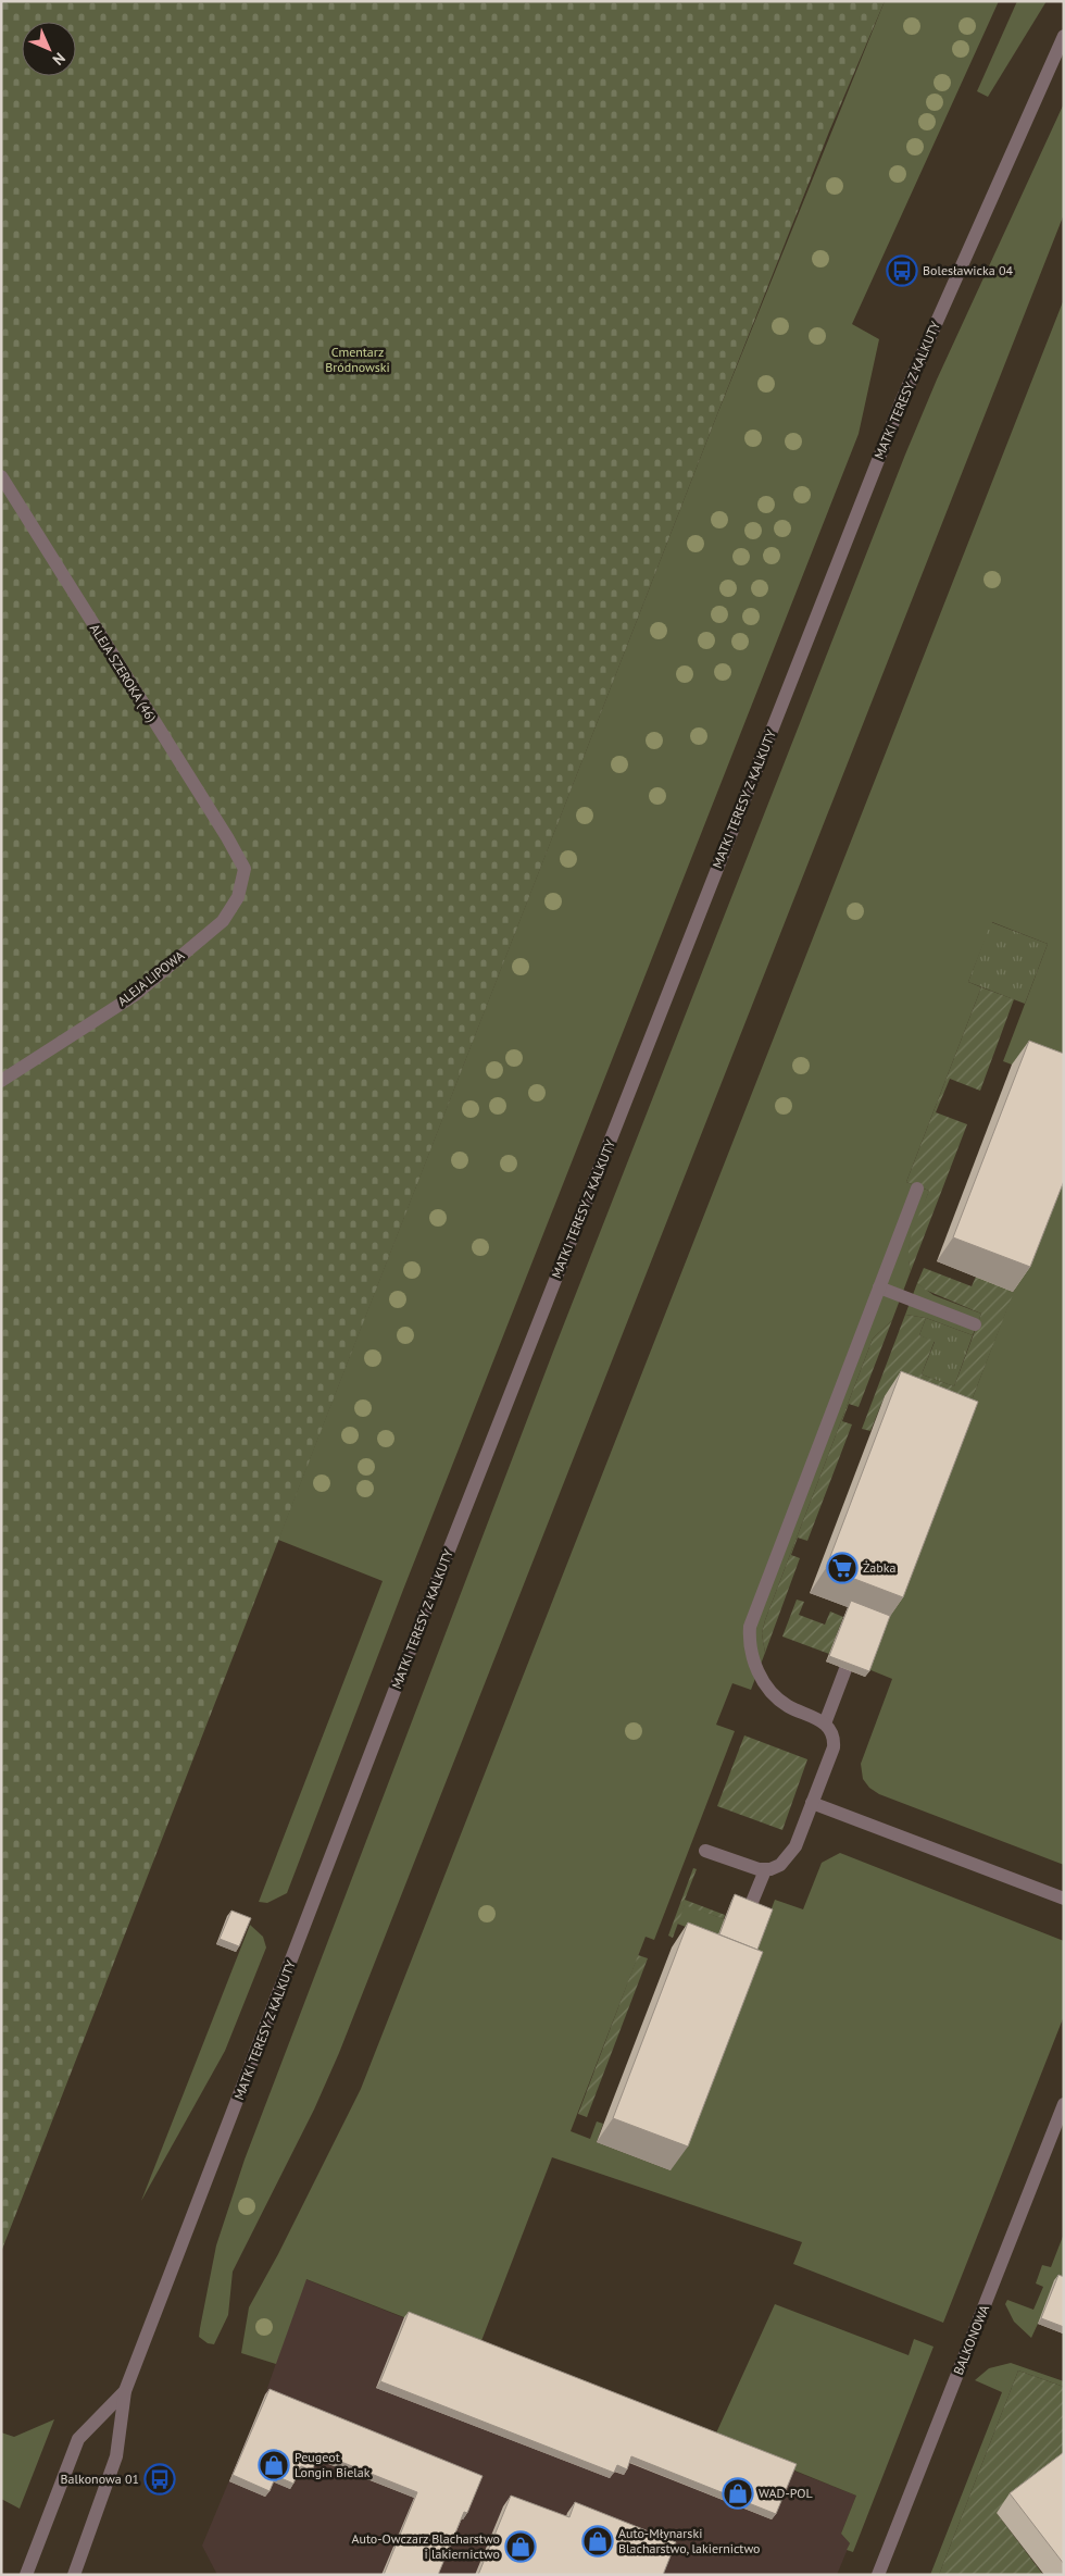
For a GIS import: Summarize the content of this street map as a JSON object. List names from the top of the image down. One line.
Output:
{"streets":{"street":["MATKI TERESY Z KALKUTY","ALEJA SZEROKA (46)","ALEJA LIPOWA","BALKONOWA"]},"crossings":[["ALEJA SZEROKA (46)","ALEJA LIPOWA"]],"parks":["Cmentarz Bródnowski"],"places":{"bus stop":["Bolesławicka 04","Balkonowa 01"],"supermarket":["Żabka"],"shop":["Peugeot Longin Bielak","WAD-POL","Auto-Młynarski Blacharstwo, lakiernictwo","Auto-Owczarz Blacharstwo i lakiernictwo"]},"north":"bottom right"}
